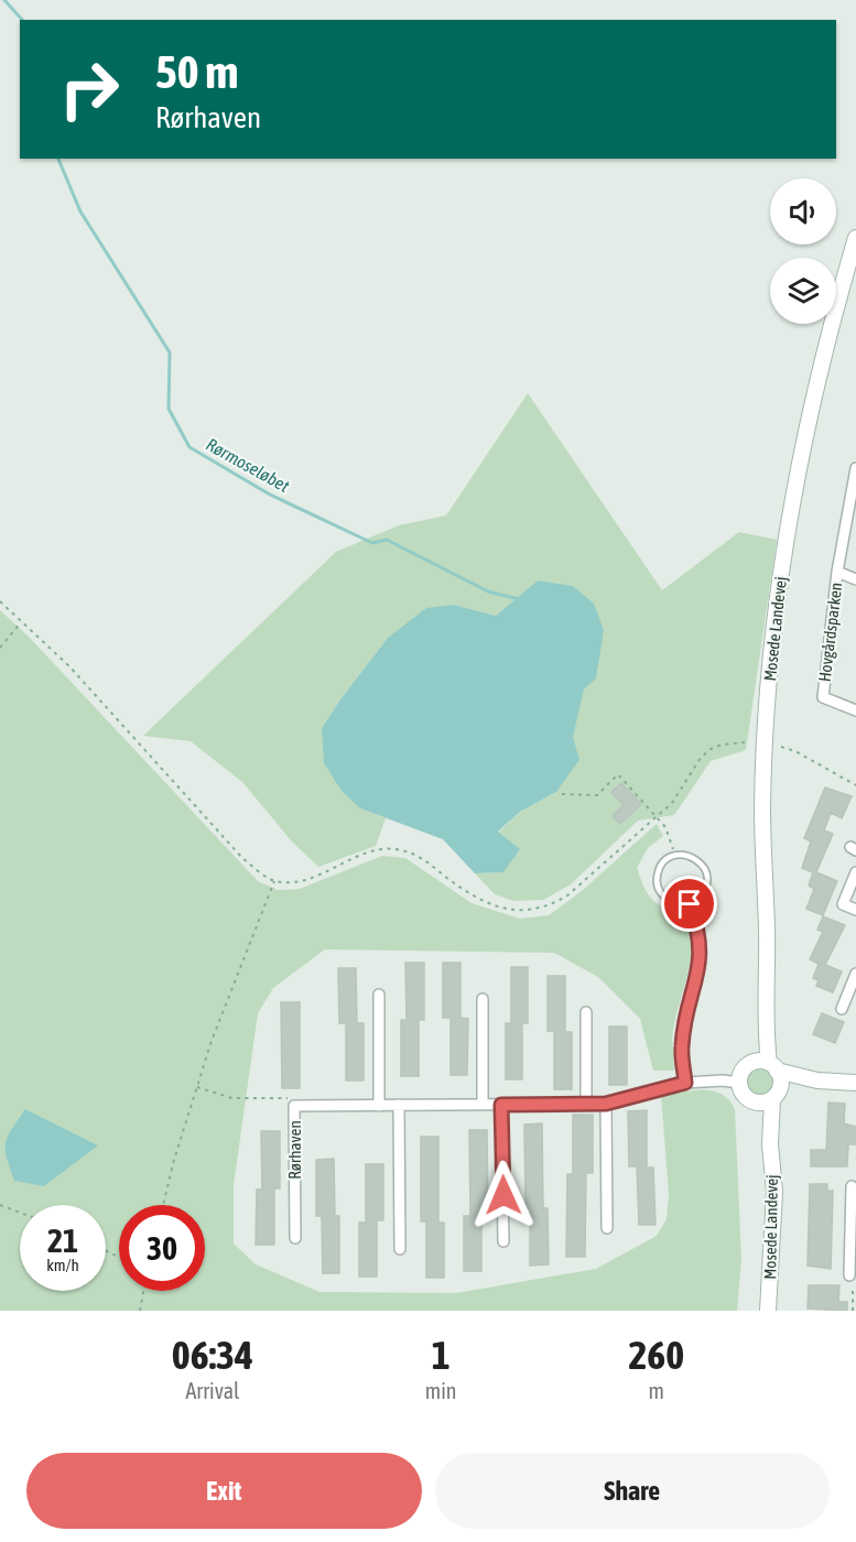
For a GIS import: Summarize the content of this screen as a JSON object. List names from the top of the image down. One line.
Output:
{"streets":{"main road":["Mosede Landevej"],"street":["Hovgårdsparken","Rørhaven"]},"crossings":[["Mosede Landevej","Rørhaven"]],"water":["Rørmoseløbet"],"page":{"turn":["50 m","Rørhaven"],"speed":"21 km/h","limit":"30","eta":["06:34","Arrival","1","min","260","m"],"buttons":["Exit","Share"]}}
